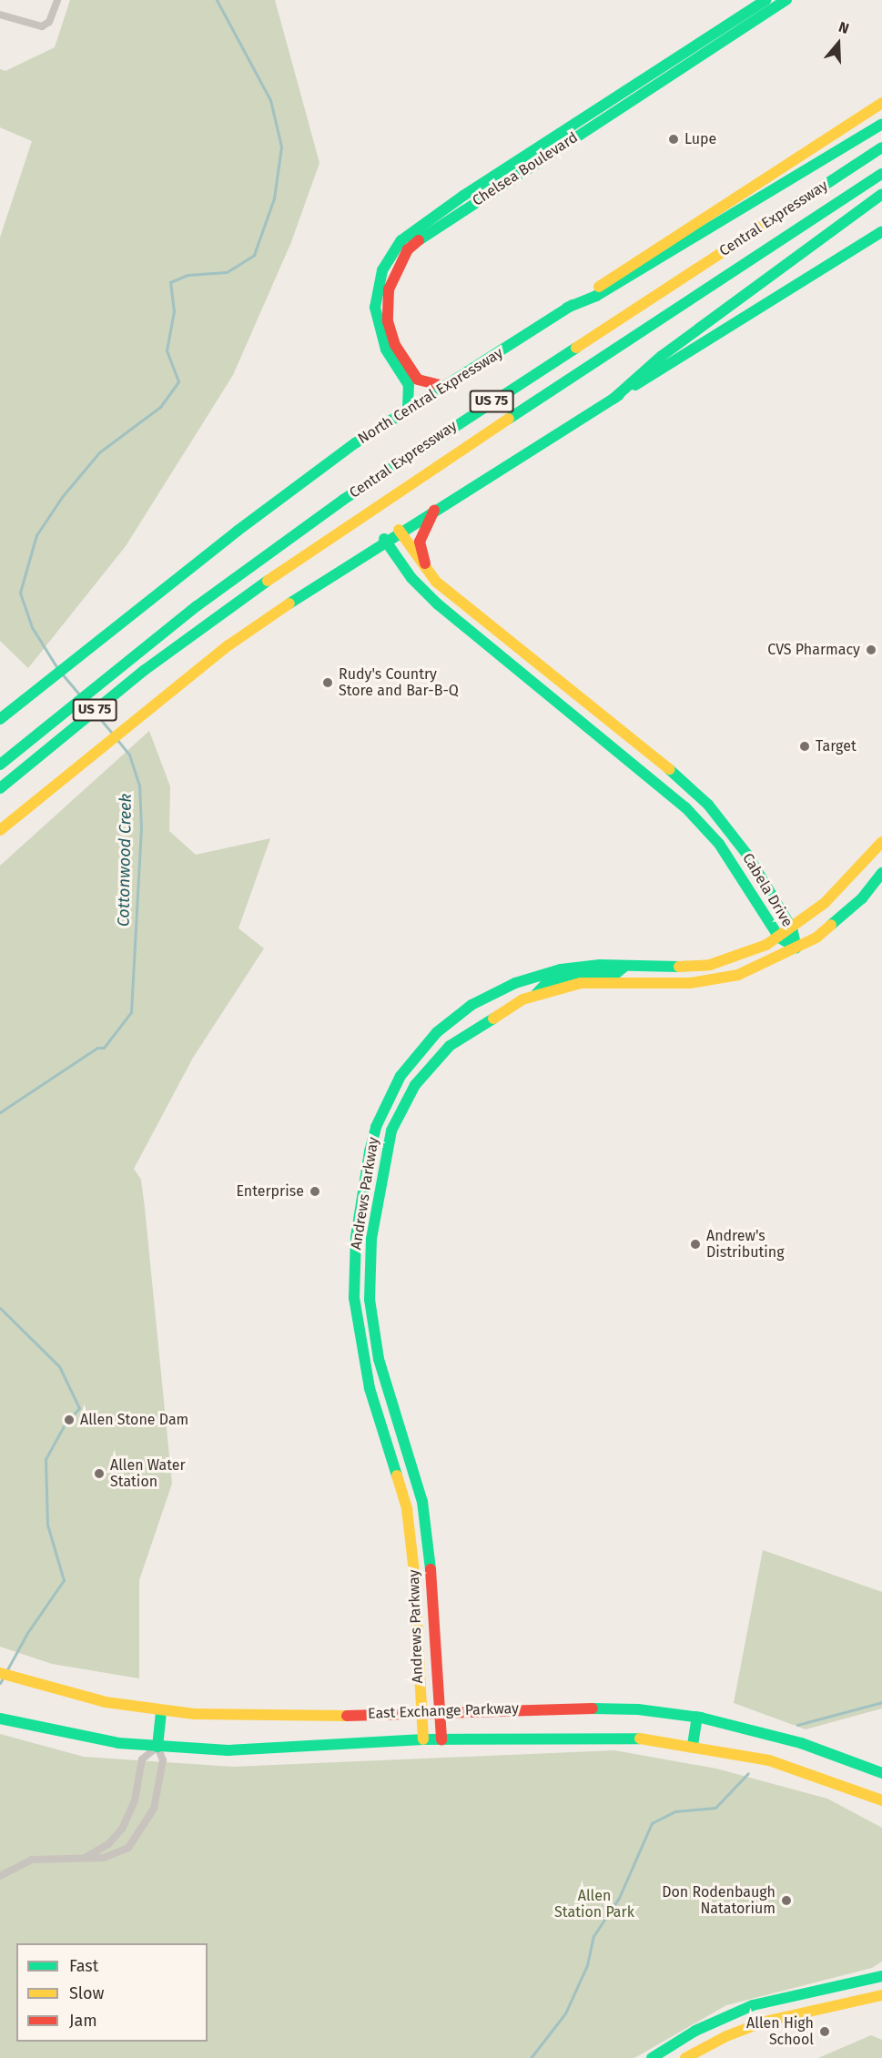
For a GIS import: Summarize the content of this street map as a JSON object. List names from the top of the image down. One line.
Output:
{"streets":{"main road":["Chelsea Boulevard","Central Expressway","North Central Expressway","US 75","Cabela Drive","Andrews Parkway","East Exchange Parkway"]},"crossings":[["Chelsea Boulevard","North Central Expressway"],["Cabela Drive","Andrews Parkway"],["Andrews Parkway","East Exchange Parkway"]],"water":["Cottonwood Creek"],"parks":["Allen Station Park"],"places":["Lupe","CVS Pharmacy","Rudy's Country Store and Bar-B-Q","Target","Enterprise","Andrew's Distributing","Allen Stone Dam","Allen Water Station","Don Rodenbaugh Natatorium","Allen High School"],"legend":["Fast","Slow","Jam"],"north":"top"}
